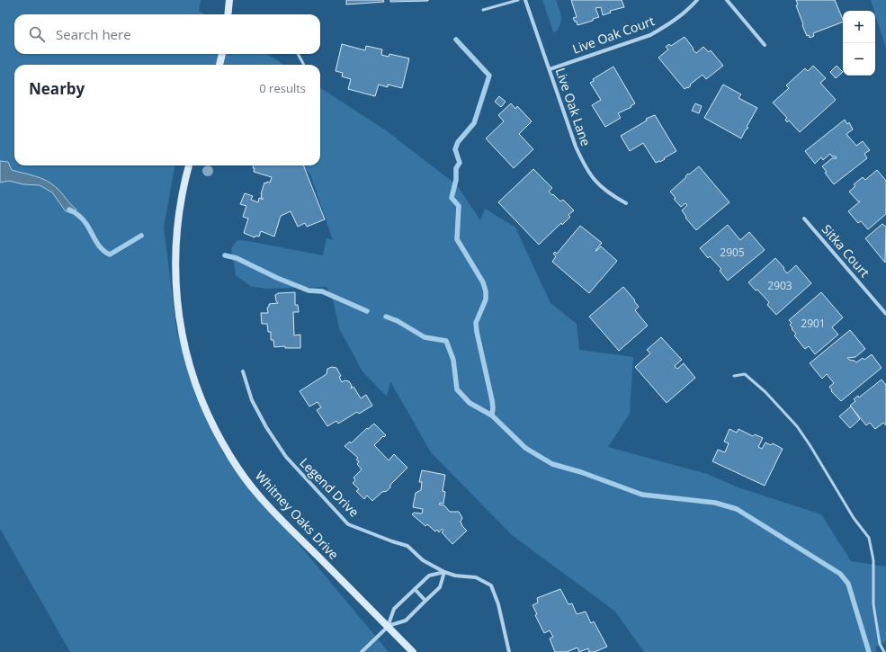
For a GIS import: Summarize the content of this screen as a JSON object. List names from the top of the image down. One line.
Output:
{"streets":{"street":["Live Oak Court","Live Oak Lane","Sitka Court","Legend Drive","Whitney Oaks Drive"]},"crossings":[["Live Oak Court","Live Oak Lane"]],"house_numbers":["2905","2903","2901"],"page":{"map_buttons":["+","−"],"search":"Search here","heading":["Nearby","0 results"]}}
